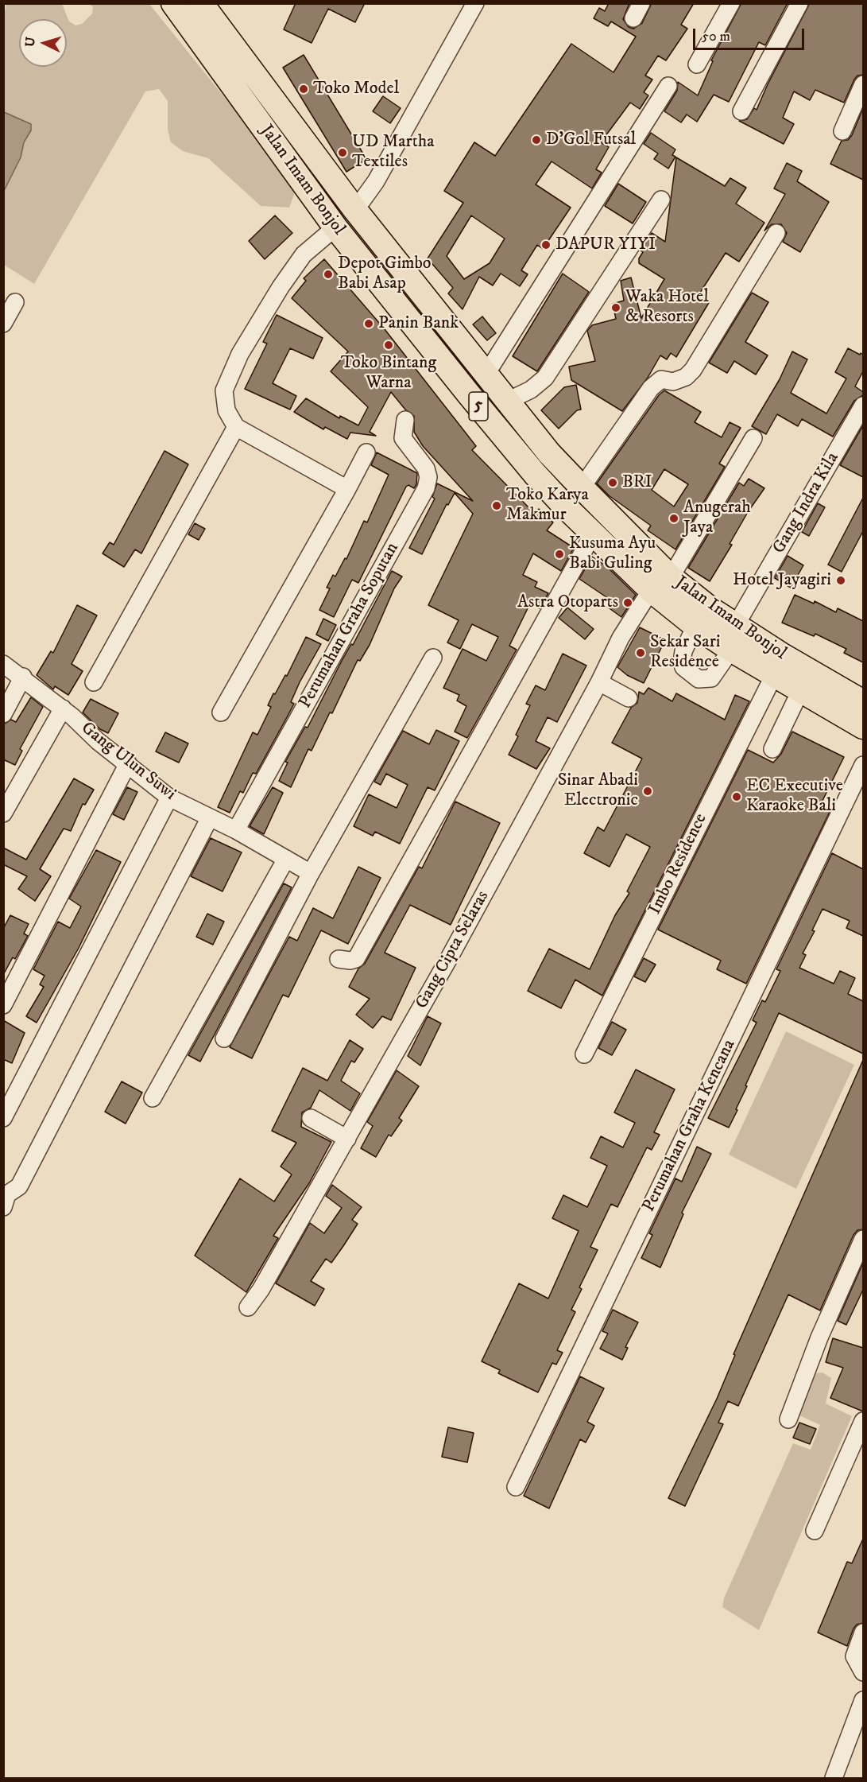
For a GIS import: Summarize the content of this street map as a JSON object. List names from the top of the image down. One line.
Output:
{"streets":{"highway":["Jalan Imam Bonjol","5"],"street":["Gang Indra Kila","Perumahan Graha Soputan","Gang Ulun Suwi","Imbo Residence","Gang Cipta Selaras","Perumahan Graha Kencana"]},"crossings":[["Jalan Imam Bonjol","Gang Indra Kila"],["Jalan Imam Bonjol","Imbo Residence"],["Jalan Imam Bonjol","Gang Cipta Selaras"],["Perumahan Graha Soputan","Gang Ulun Suwi"]],"places":["Toko Model","D'Gol Futsal","UD Martha Textiles","DAPUR YIYI","Depot Gimbo Babi Asap","Waka Hotel & Resorts","Panin Bank","Toko Bintang Warna","BRI","Toko Karya Makmur","Anugerah Jaya","Kusuma Ayu Babi Guling","Hotel Jayagiri","Astra Otoparts","Sekar Sari Residence","Sinar Abadi Electronic","EC Executive Karaoke Bali"],"scale_bar":"50 m","north":"left"}
